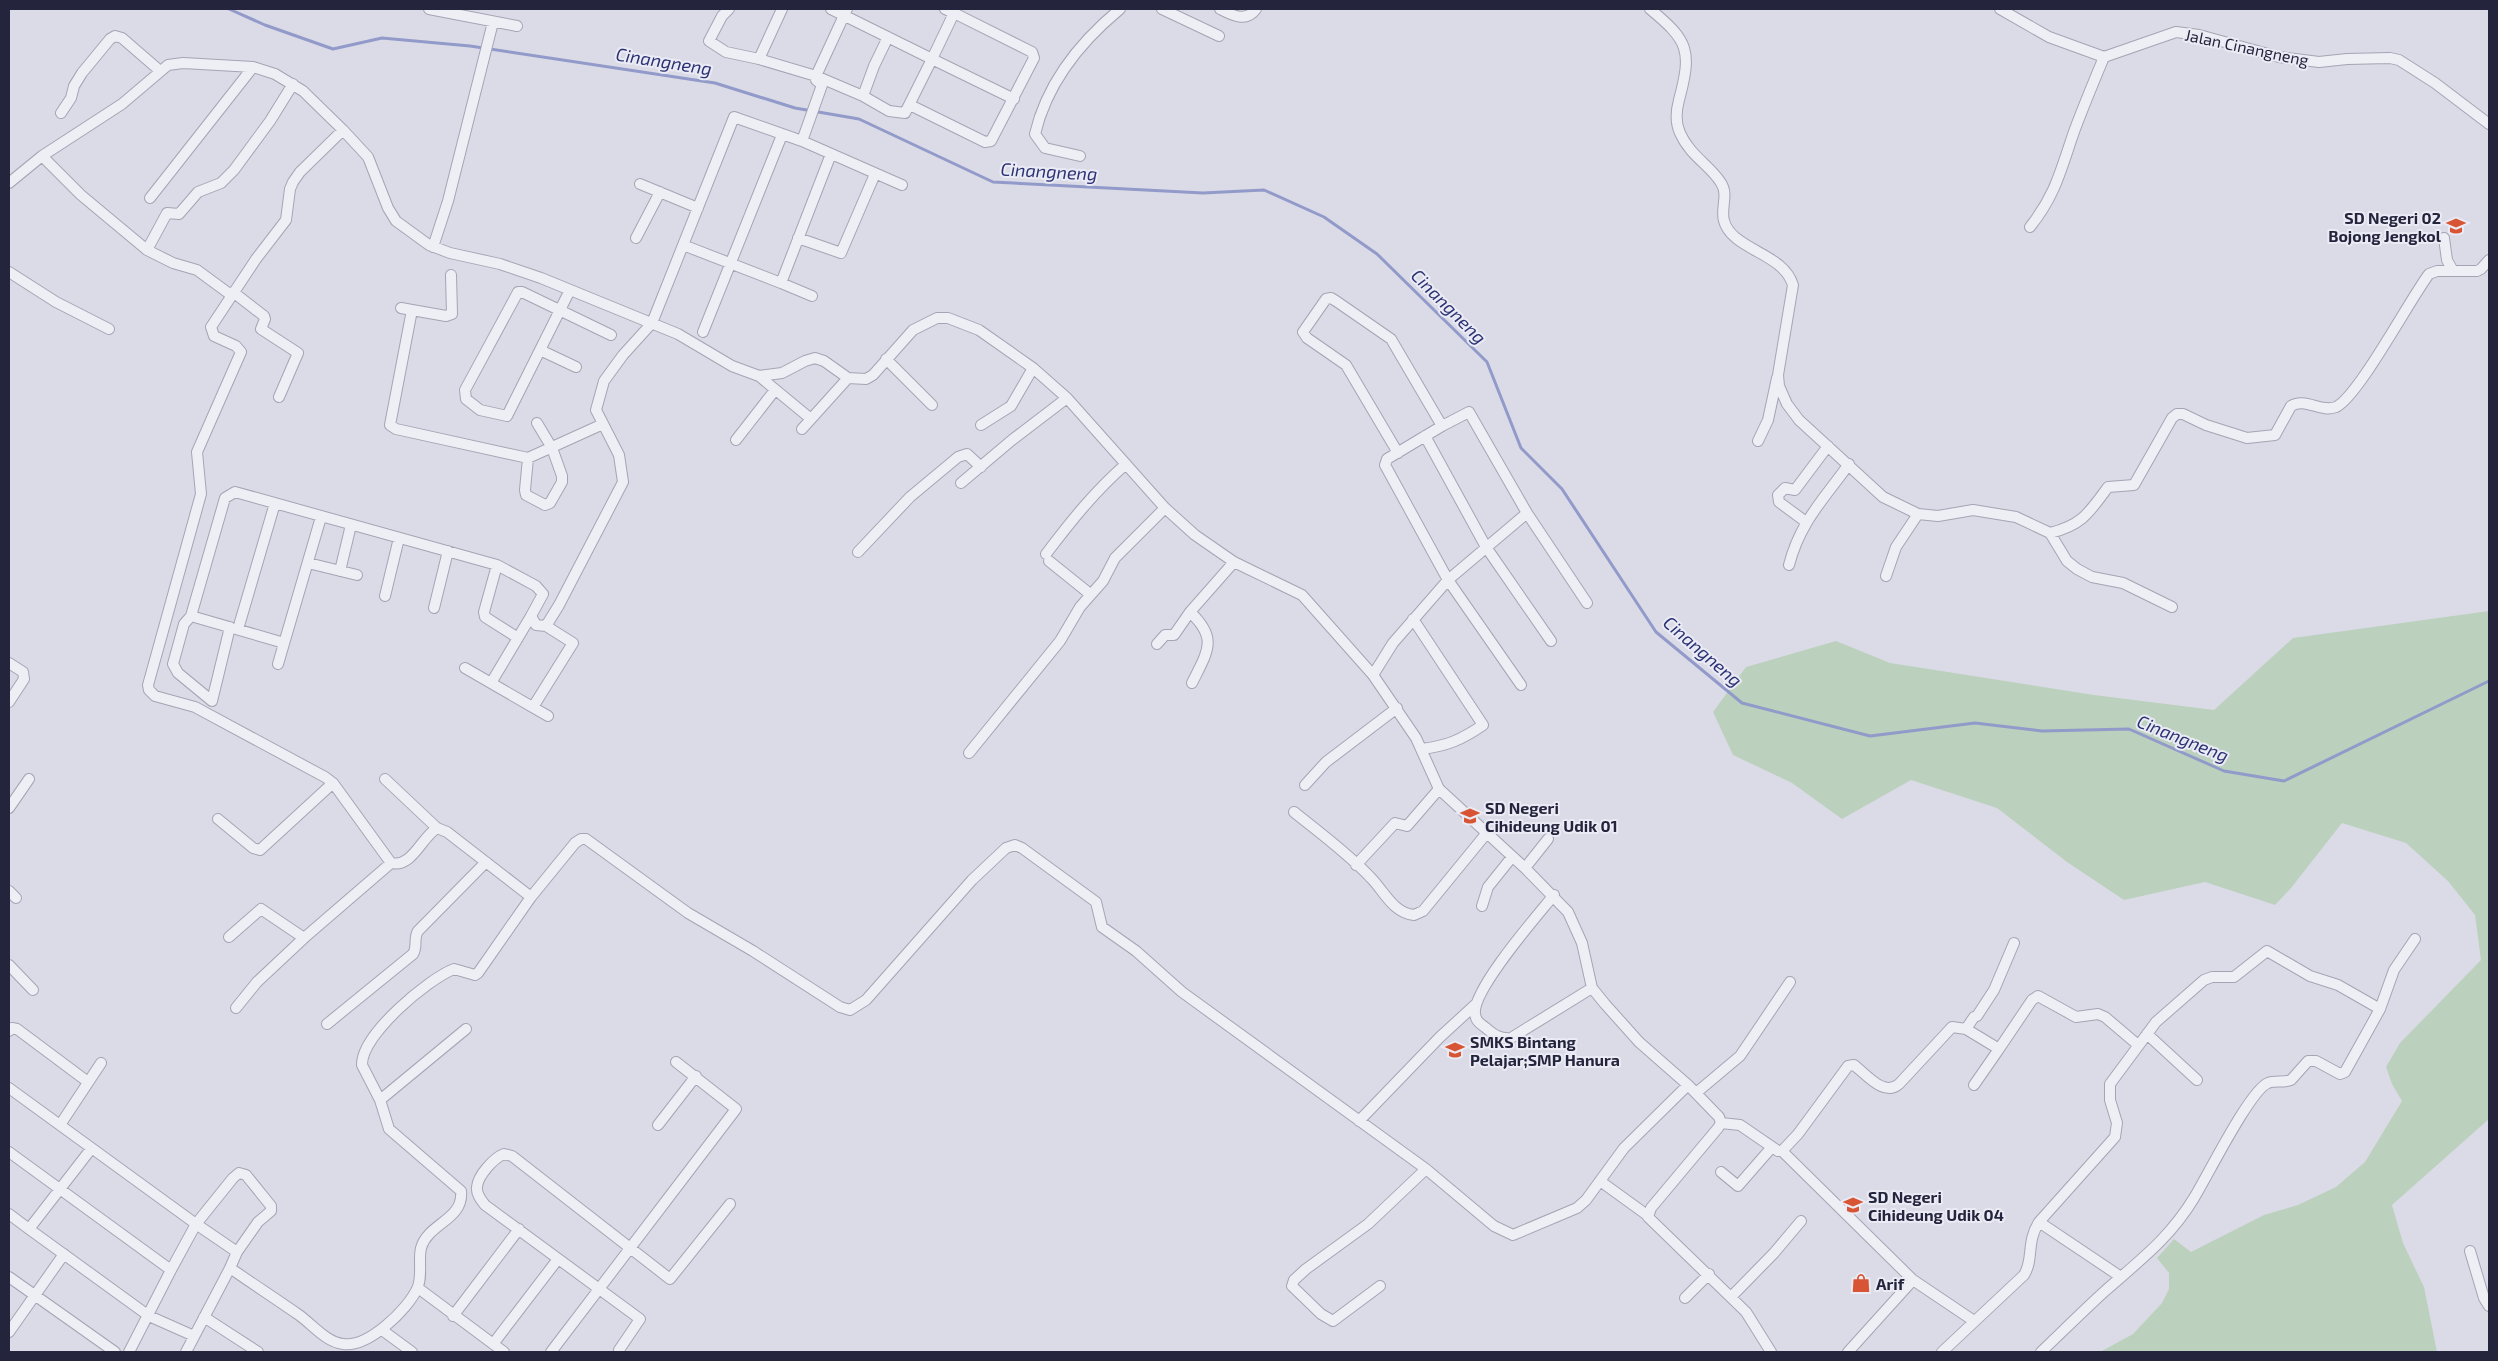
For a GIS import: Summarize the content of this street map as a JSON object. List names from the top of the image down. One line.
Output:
{"streets":{"street":["Jalan Cinangneng"]},"water":["Cinangneng"],"places":{"school or university":["SD Negeri 02 Bojong Jengkol","SD Negeri Cihideung Udik 01","SMKS Bintang Pelajar;SMP Hanura","SD Negeri Cihideung Udik 04"],"shop":["Arif"]}}
